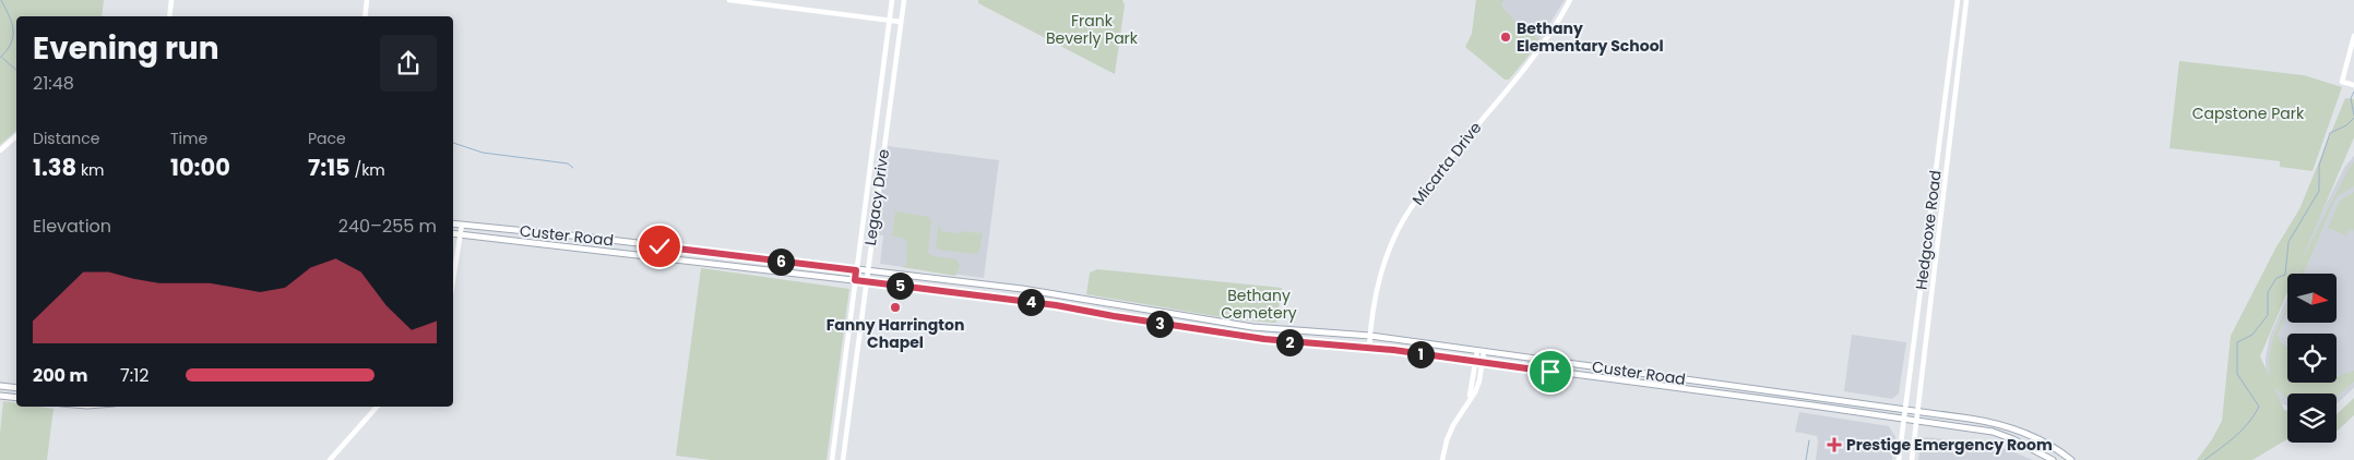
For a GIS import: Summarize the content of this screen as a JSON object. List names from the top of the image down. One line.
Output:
{"streets":{"main road":["Micarta Drive","Legacy Drive","Hedgcoxe Road","Custer Road"]},"crossings":[["Micarta Drive","Custer Road"],["Legacy Drive","Custer Road"],["Hedgcoxe Road","Custer Road"]],"parks":["Frank Beverly Park","Capstone Park","Bethany Cemetery"],"places":{"other":["Bethany Elementary School","Fanny Harrington Chapel"],"health":["Prestige Emergency Room"]},"north":"right","page":{"heading":["Evening run","21:48"],"stats":[["Distance","1.38 km"],["Time","10:00"],["Pace","7:15 /km"]],"chart":["Elevation","240–255 m"],"pins":["6","5","4","3","2","1"],"list":[{"name":"200 m","note":"7:12"}]}}
